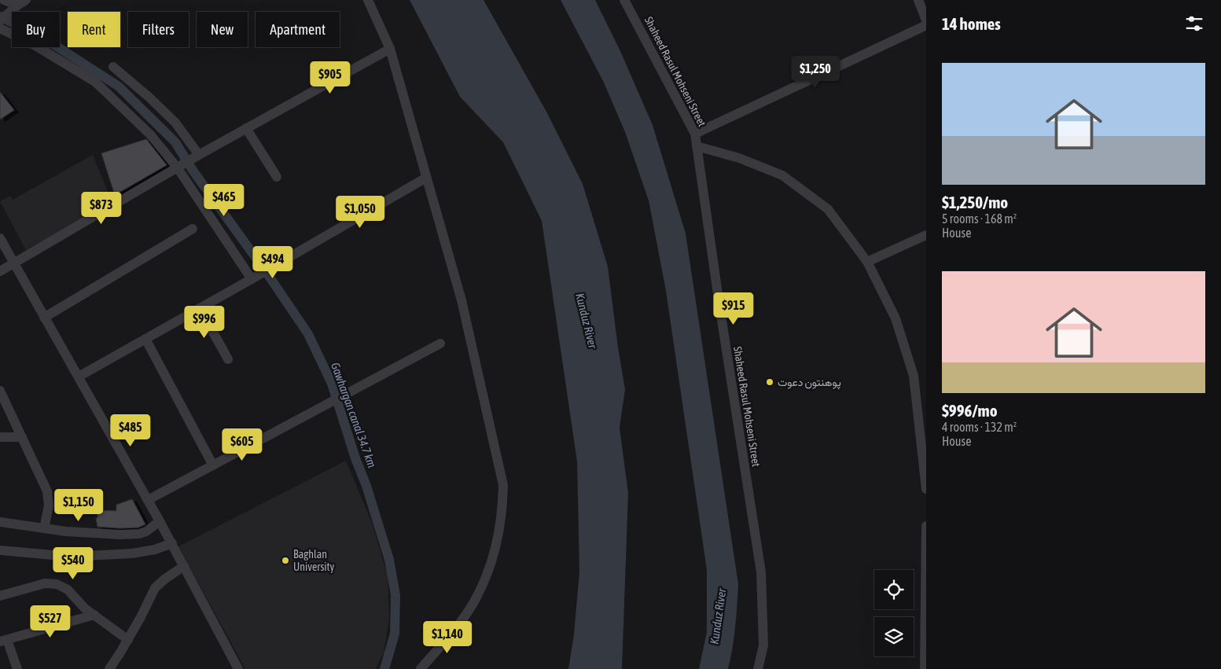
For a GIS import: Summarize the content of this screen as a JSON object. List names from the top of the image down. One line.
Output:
{"streets":{"street":["Shaheed Rasul Mohseni Street"]},"water":["Kunduz River","Gawhargan canal 34.7 km"],"places":["پوهنتون دعوت","Baghlan University"],"page":{"heading":"14 homes","chip":["Buy","Rent","Filters","New","Apartment"],"list":[{"name":"$1,250/mo","note":"5 rooms · 168 m² · House"},{"name":"$996/mo","note":"4 rooms · 132 m² · House"}],"price":["$1,250","$905","$465","$873","$1,050","$494","$915","$996","$485","$605","$1,150","$540","$527","$1,140"]}}
